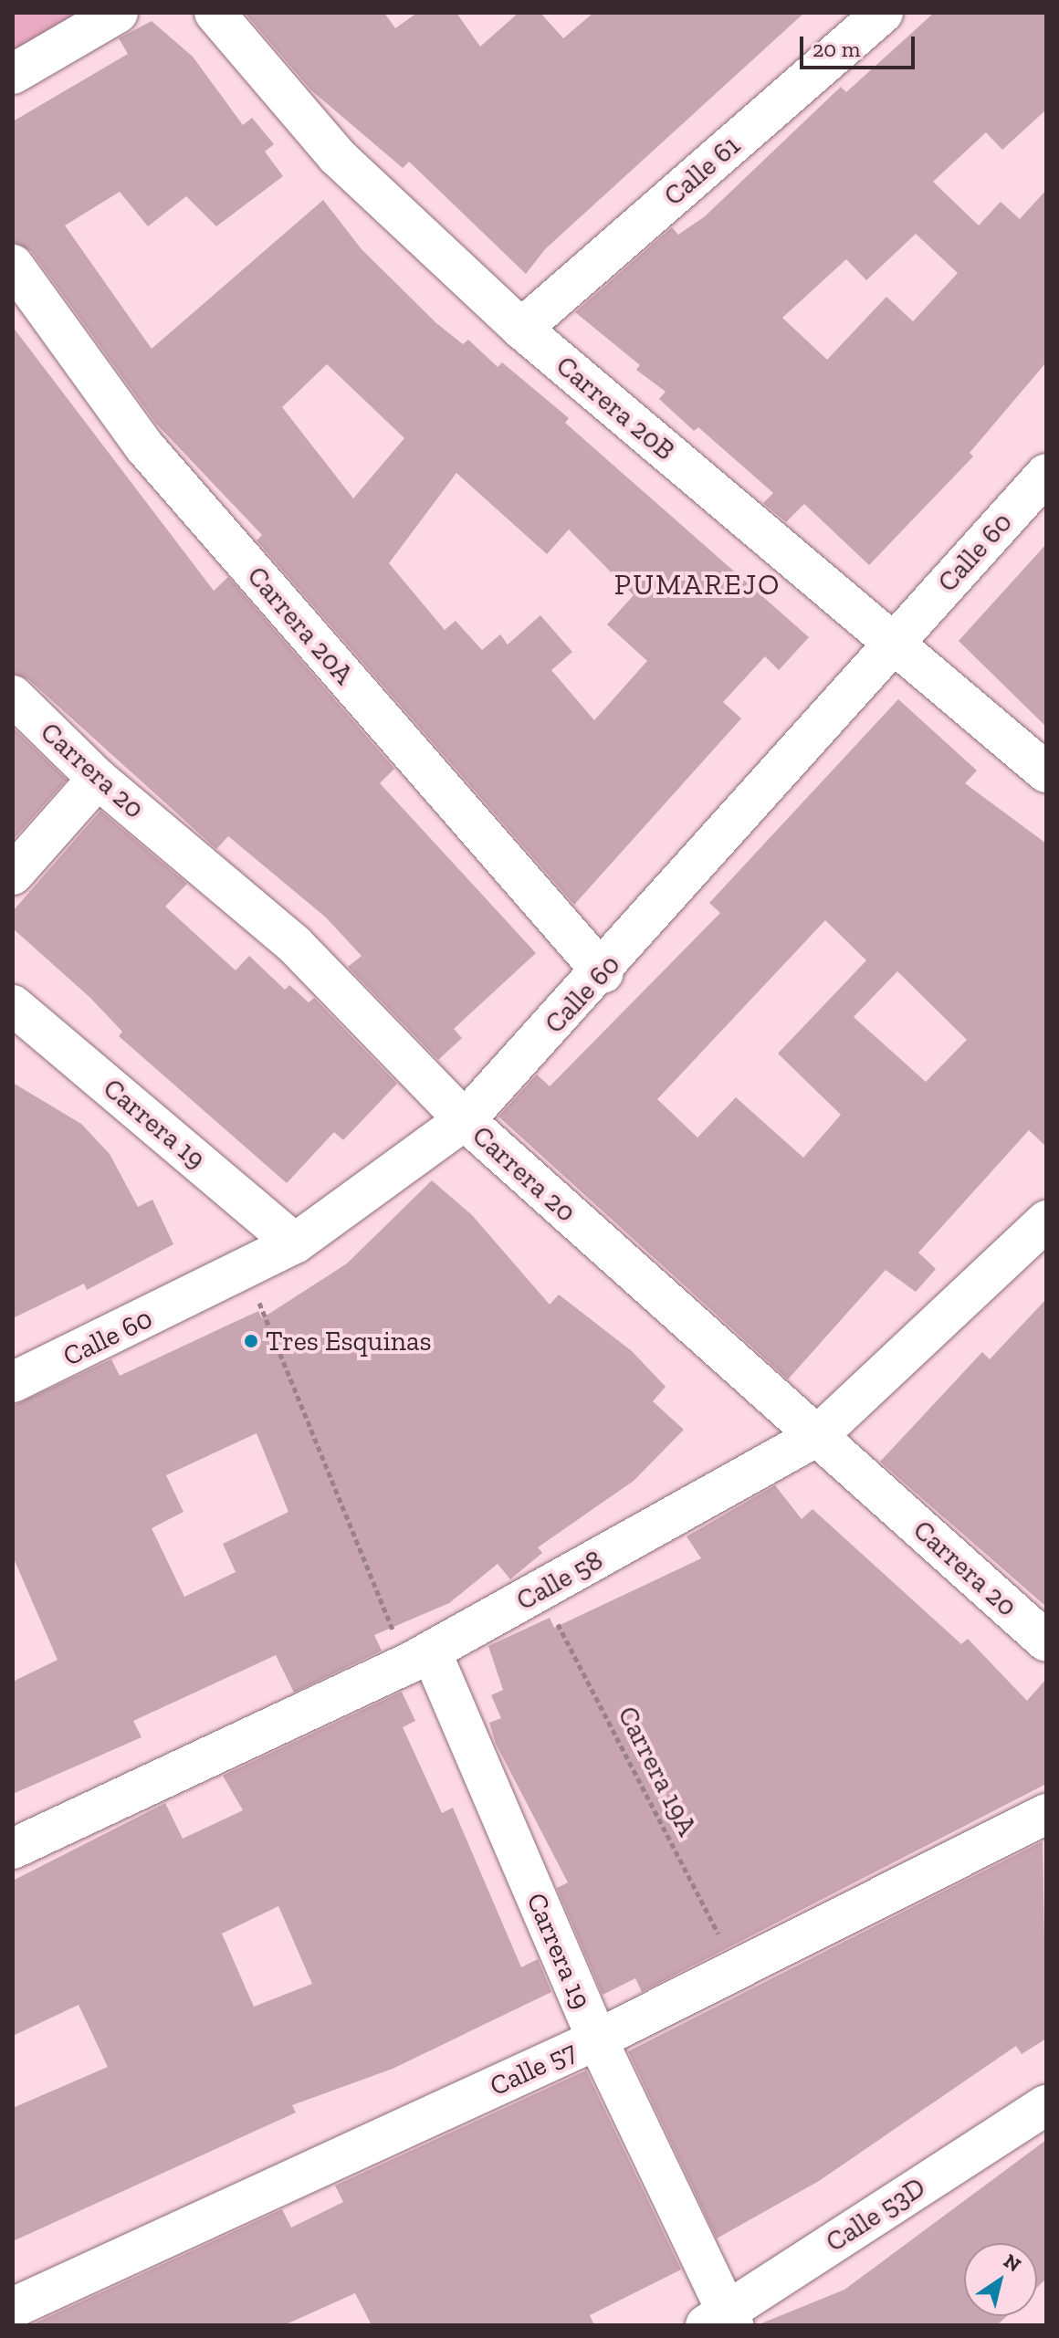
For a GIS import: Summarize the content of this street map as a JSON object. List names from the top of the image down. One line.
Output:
{"streets":{"street":["Calle 61","Carrera 20B","Calle 60","Carrera 20A","Carrera 20","Carrera 19","Calle 58","Calle 57","Calle 53D"],"path":["Carrera 19A"]},"crossings":[["Calle 61","Carrera 20B"],["Carrera 20B","Calle 60"],["Calle 60","Carrera 20A"],["Calle 60","Carrera 20"],["Calle 60","Carrera 19"],["Carrera 20","Calle 58"],["Carrera 19","Calle 58"],["Carrera 19","Calle 57"],["Carrera 19","Calle 53D"],["Calle 58","Carrera 19A"],["Carrera 19A","Calle 57"]],"districts":["PUMAREJO"],"places":["Tres Esquinas"],"scale_bar":"20 m","north":"top right"}
